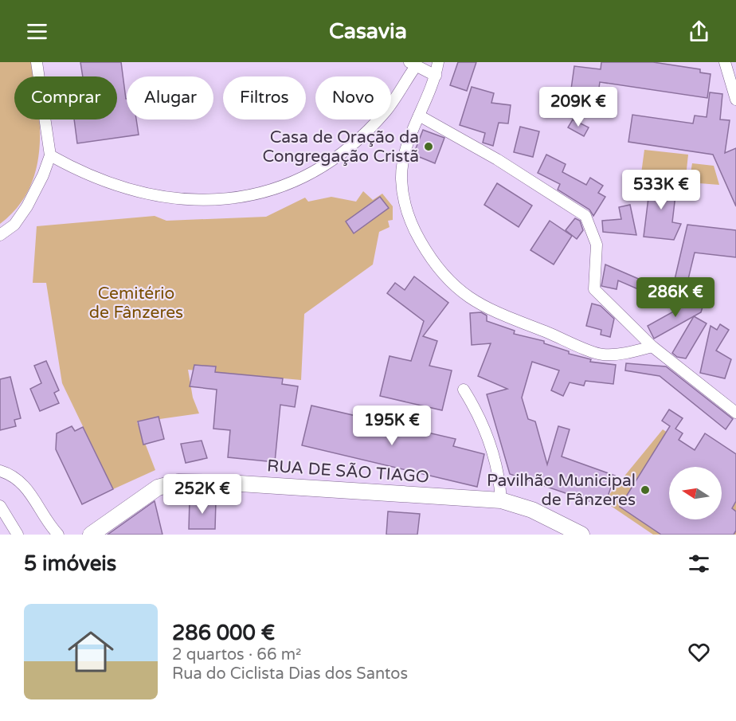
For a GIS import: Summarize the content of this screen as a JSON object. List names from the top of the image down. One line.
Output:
{"streets":{"street":["RUA DE SÃO TIAGO"]},"parks":["Cemitério de Fânzeres"],"places":["Casa de Oração da Congregação Cristã","Pavilhão Municipal de Fânzeres"],"north":"left","page":{"header":"Casavia","chip":["Comprar","Alugar","Filtros","Novo"],"price":["209K €","533K €","286K €","195K €","252K €"],"heading":"5 imóveis","list":[{"name":"286 000 €","note":"2 quartos · 66 m² · Rua do Ciclista Dias dos Santos"}]}}
